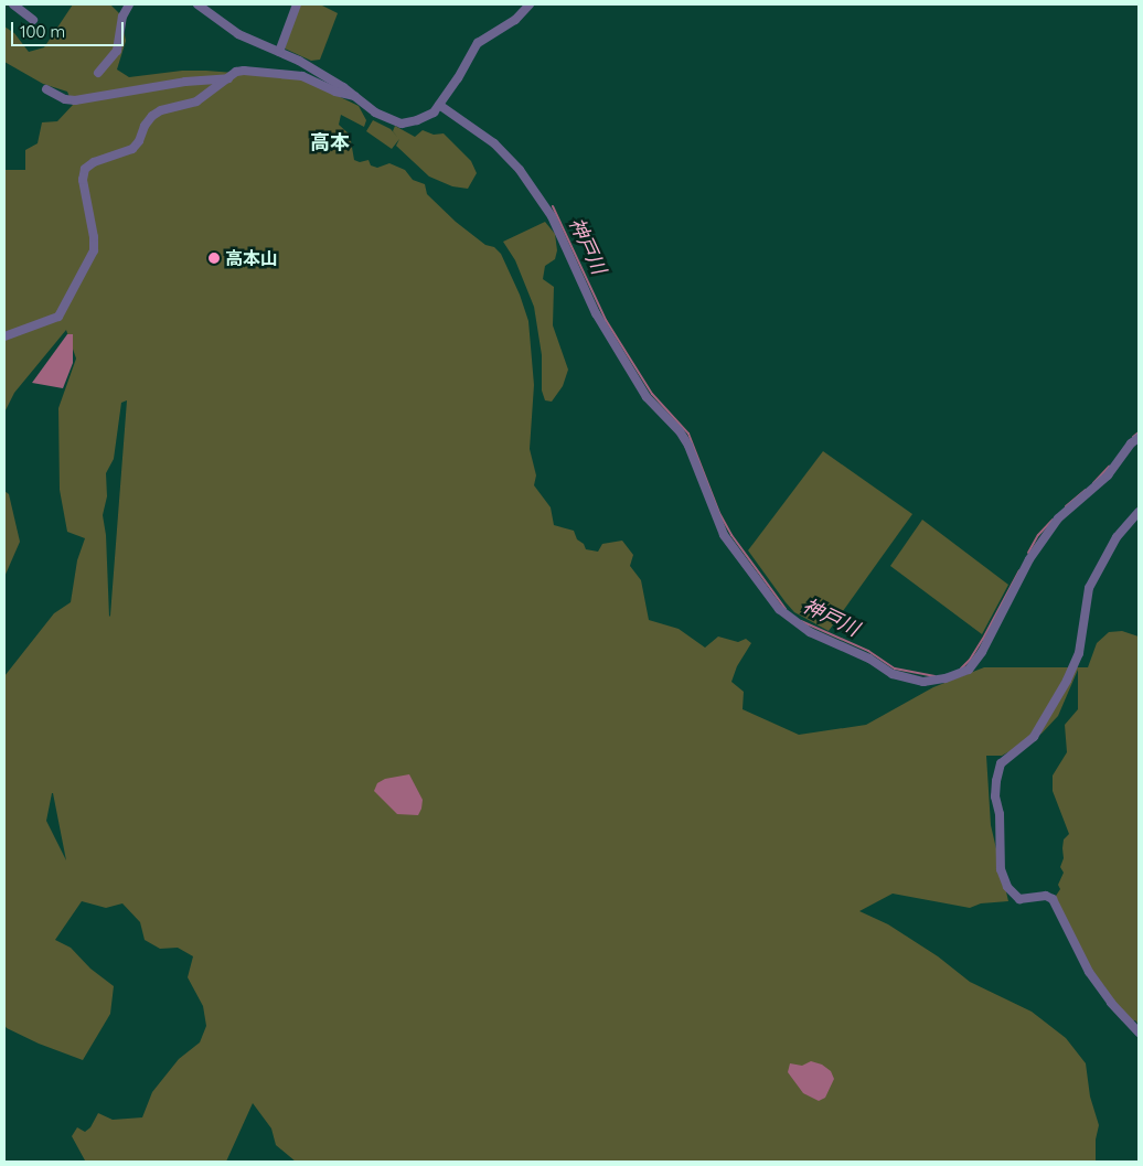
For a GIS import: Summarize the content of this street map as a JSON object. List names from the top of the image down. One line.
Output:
{"districts":["高本"],"water":["神戸川"],"places":["高本山"],"scale_bar":"100 m"}
